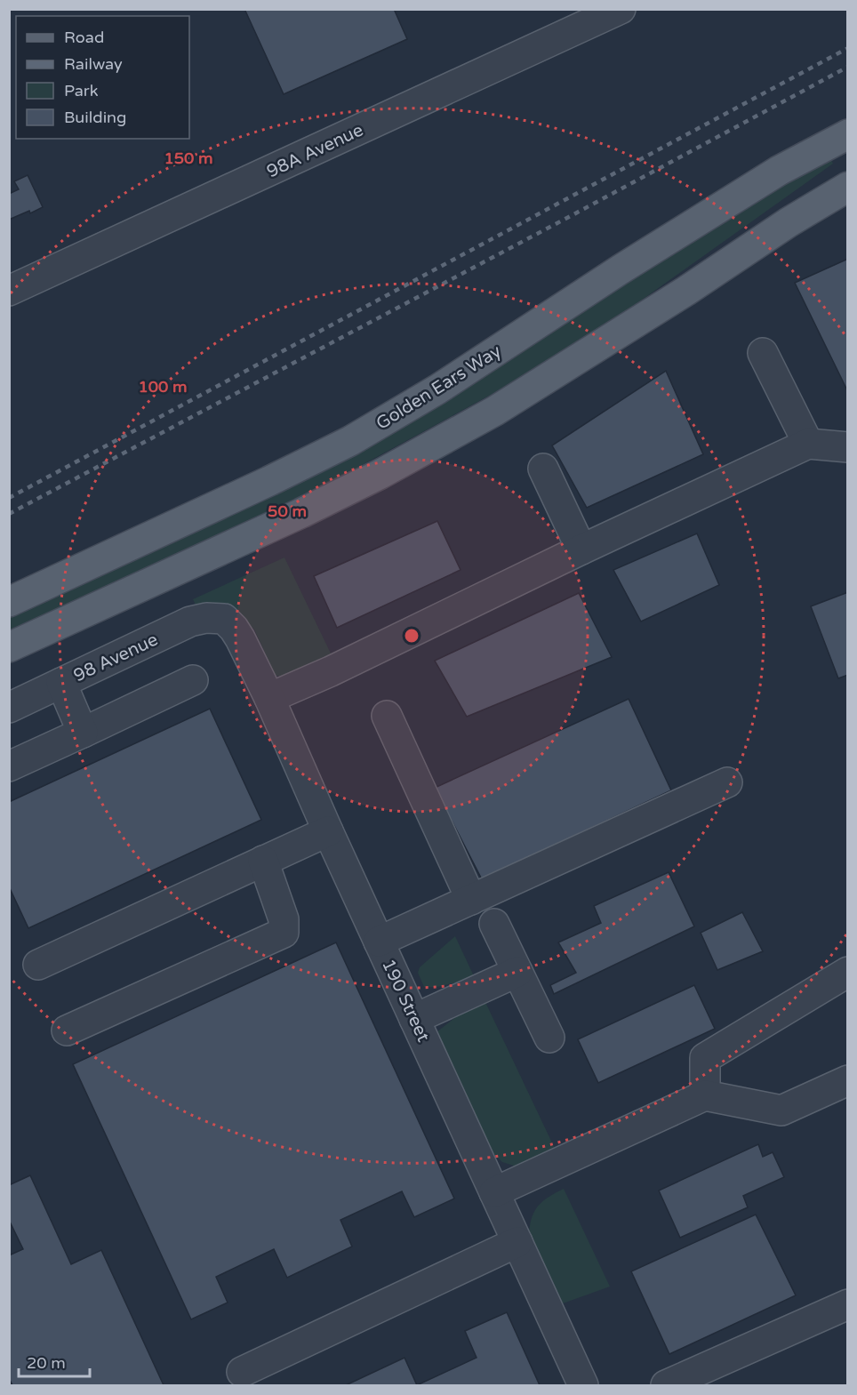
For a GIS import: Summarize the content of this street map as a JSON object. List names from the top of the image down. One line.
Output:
{"streets":{"main road":["Golden Ears Way"],"street":["98A Avenue","98 Avenue","190 Street"]},"crossings":[["98 Avenue","190 Street"]],"legend":["Road","Railway","Park","Building"],"scale_bar":"20 m","rings":["150 m","100 m","50 m"]}
